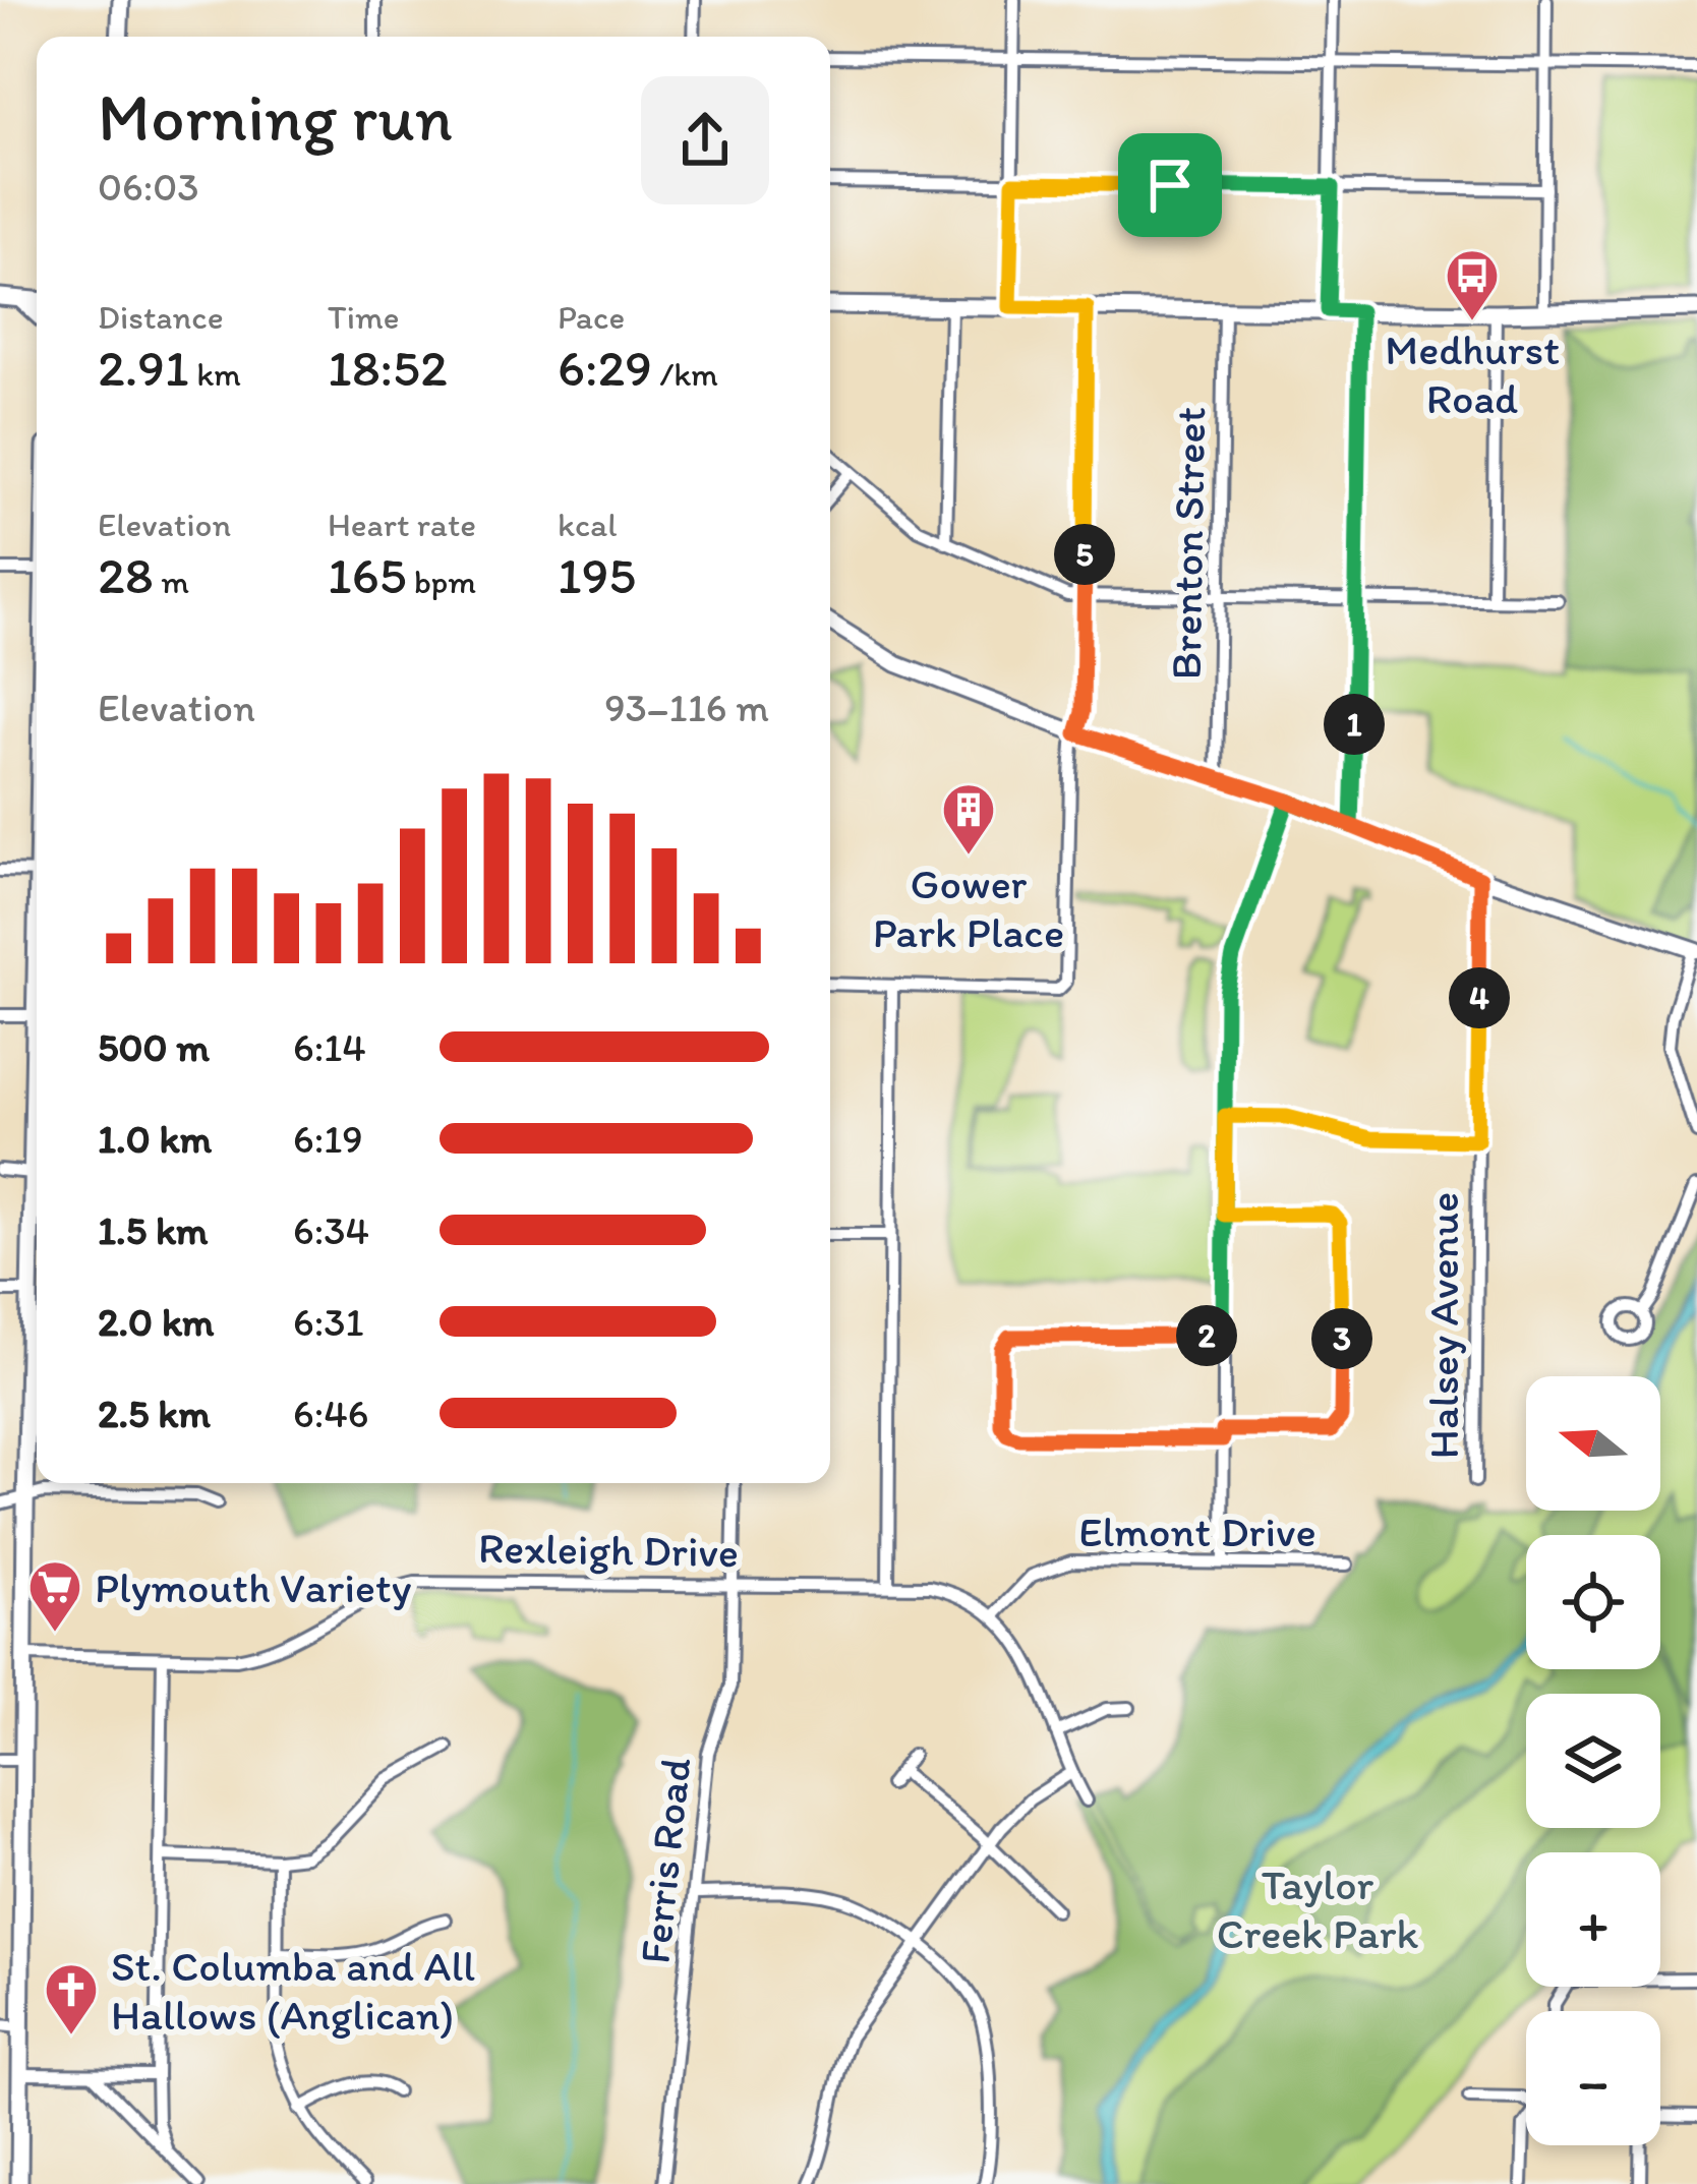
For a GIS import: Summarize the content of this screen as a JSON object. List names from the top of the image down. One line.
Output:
{"streets":{"street":["Brenton Street","Halsey Avenue","Elmont Drive","Rexleigh Drive","Ferris Road"]},"crossings":[["Elmont Drive","Rexleigh Drive"],["Rexleigh Drive","Ferris Road"]],"parks":["Taylor Creek Park"],"places":{"bus stop":["Medhurst Road"],"building":["Gower Park Place"],"supermarket":["Plymouth Variety"],"church":["St. Columba and All Hallows (Anglican)"]},"north":"left","page":{"heading":["Morning run","06:03"],"stats":[["Distance","2.91 km"],["Time","18:52"],["Pace","6:29 /km"],["Elevation","28 m"],["Heart rate","165 bpm"],["kcal","195"]],"pins":["5","1","4","2","3"],"chart":["Elevation","93–116 m"],"list":[{"name":"500 m","note":"6:14"},{"name":"1.0 km","note":"6:19"},{"name":"1.5 km","note":"6:34"},{"name":"2.0 km","note":"6:31"},{"name":"2.5 km","note":"6:46"}],"map_buttons":["+","−"]}}
